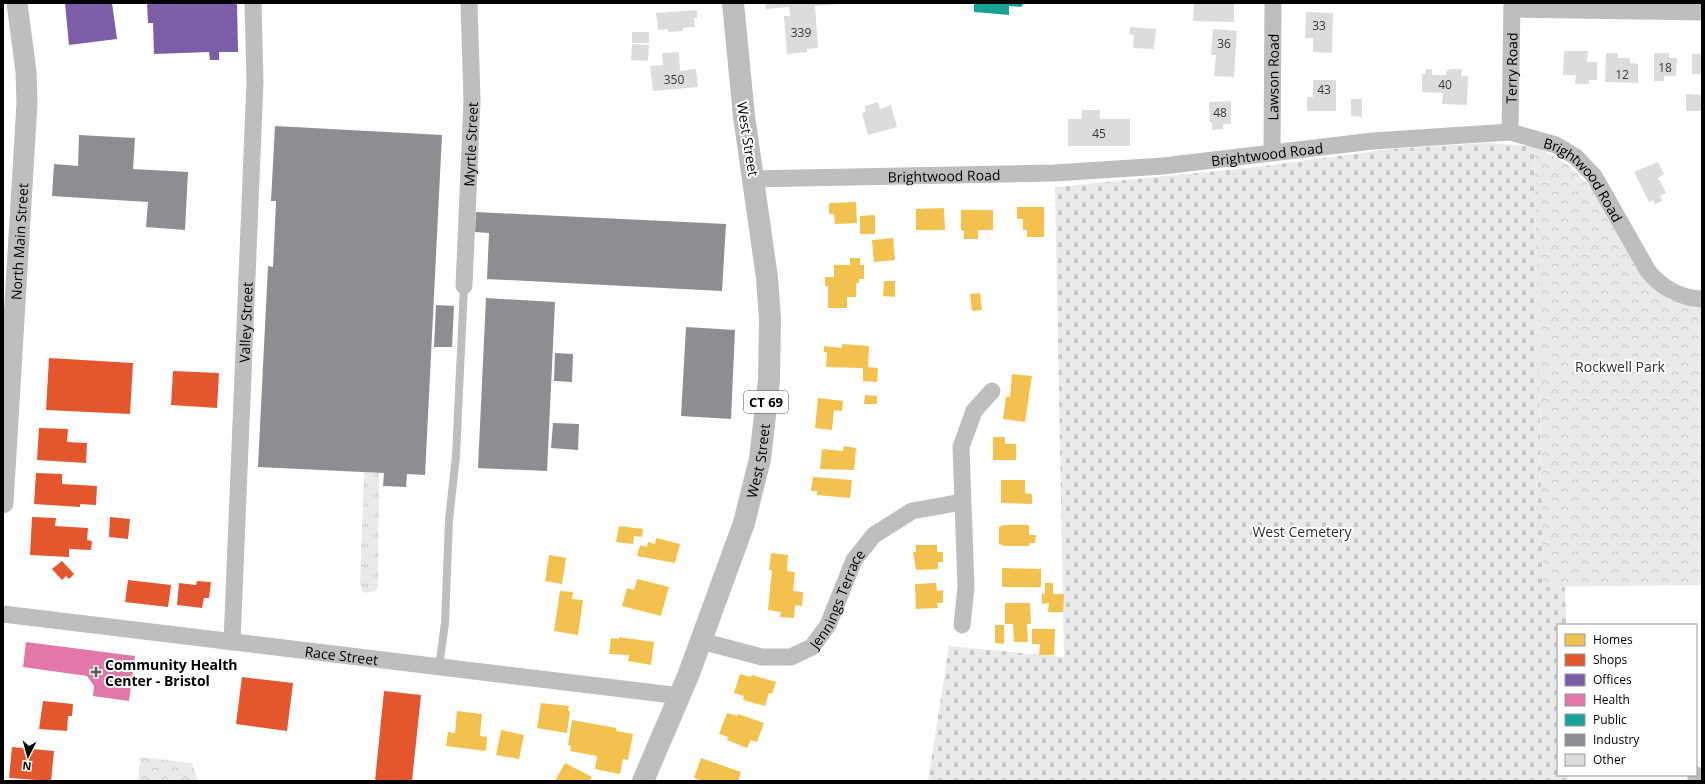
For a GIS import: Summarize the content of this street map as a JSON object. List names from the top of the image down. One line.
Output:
{"streets":{"main road":["West Street","CT 69"],"street":["Terry Road","Lawson Road","Myrtle Street","Brightwood Road","North Main Street","Valley Street","Jennings Terrace","Race Street"]},"crossings":[["Terry Road","Brightwood Road"],["Lawson Road","Brightwood Road"],["West Street","Brightwood Road"],["West Street","Jennings Terrace"],["West Street","Race Street"],["Valley Street","Race Street"]],"parks":["Rockwell Park","West Cemetery"],"places":{"health":["Community Health Center - Bristol"]},"house_numbers":["33","339","36","18","12","350","40","43","48","45"],"legend":["Homes","Shops","Offices","Health","Public","Industry","Other"],"north":"bottom"}
